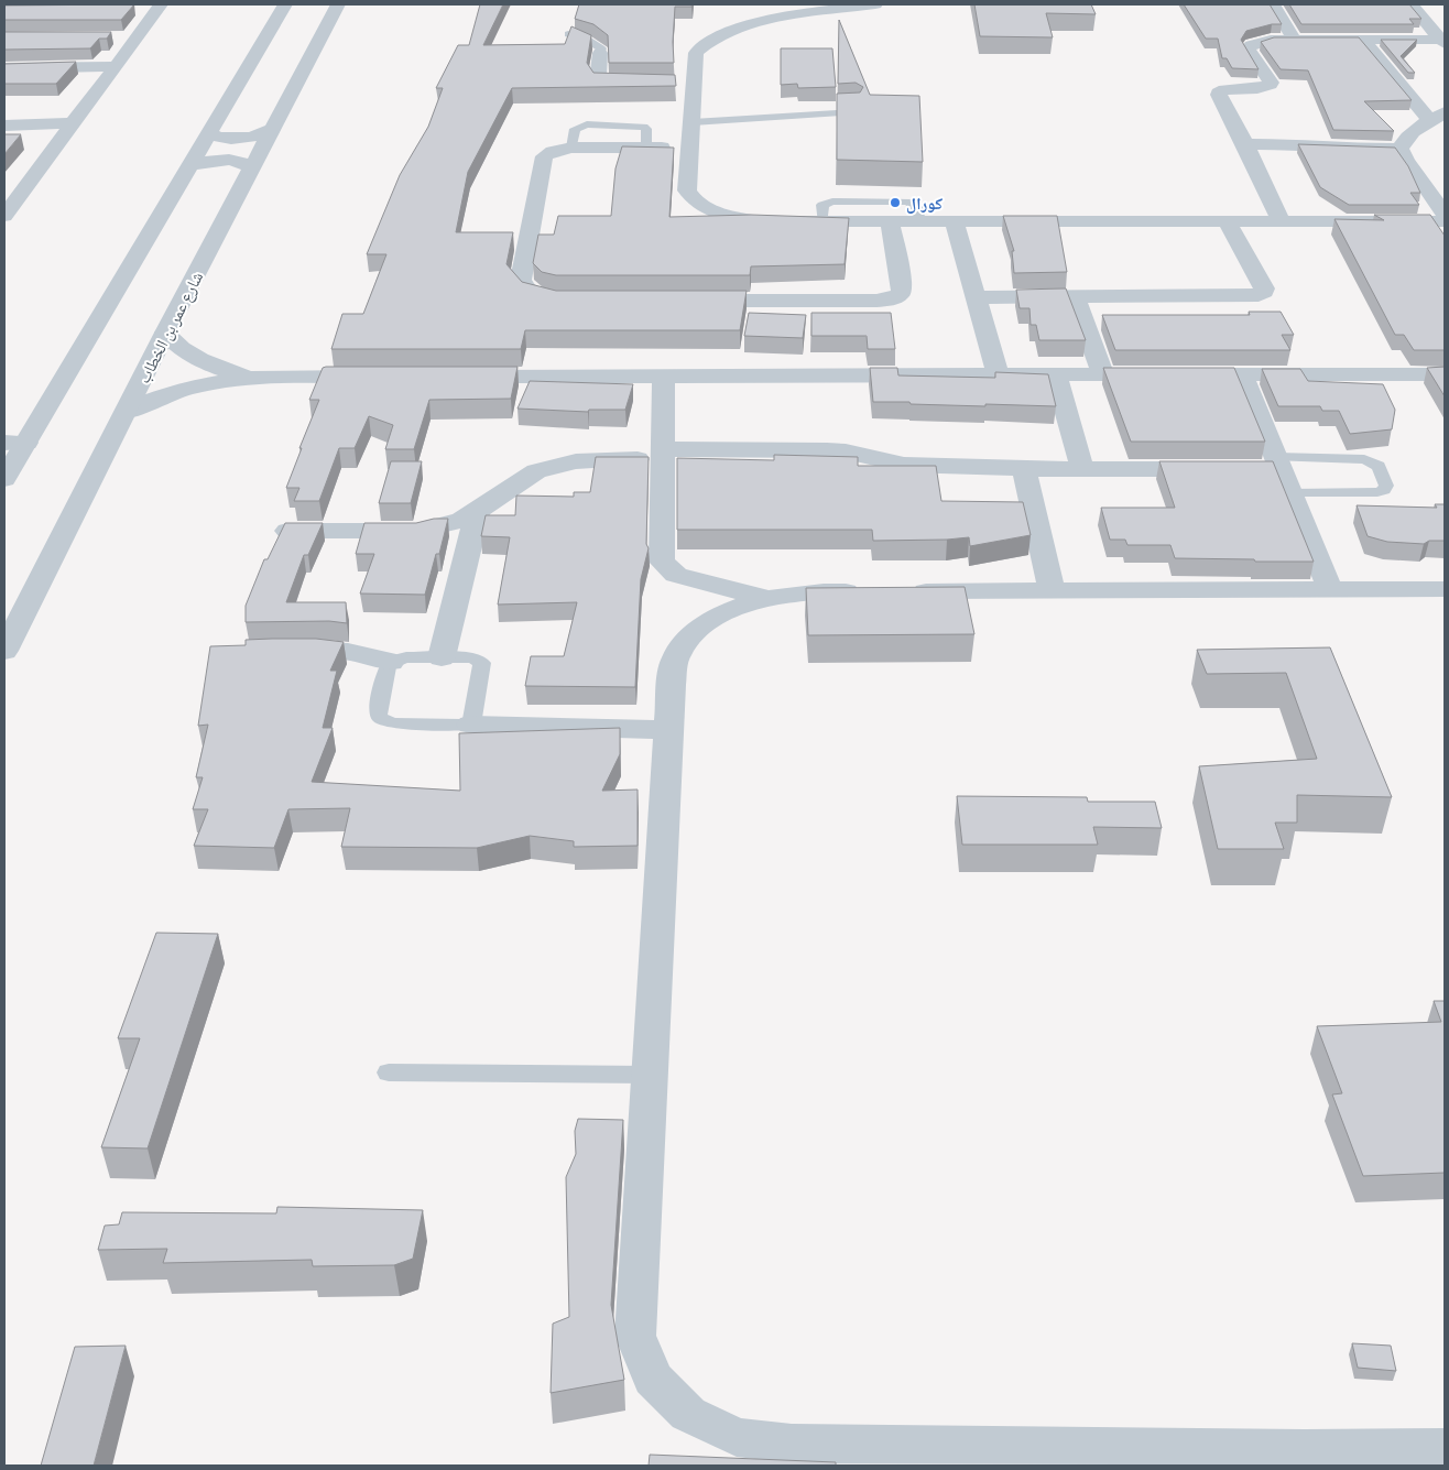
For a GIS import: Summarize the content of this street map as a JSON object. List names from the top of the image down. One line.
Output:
{"streets":{"street":["شارع عمر بن الخطاب"]},"places":["كورال"]}
